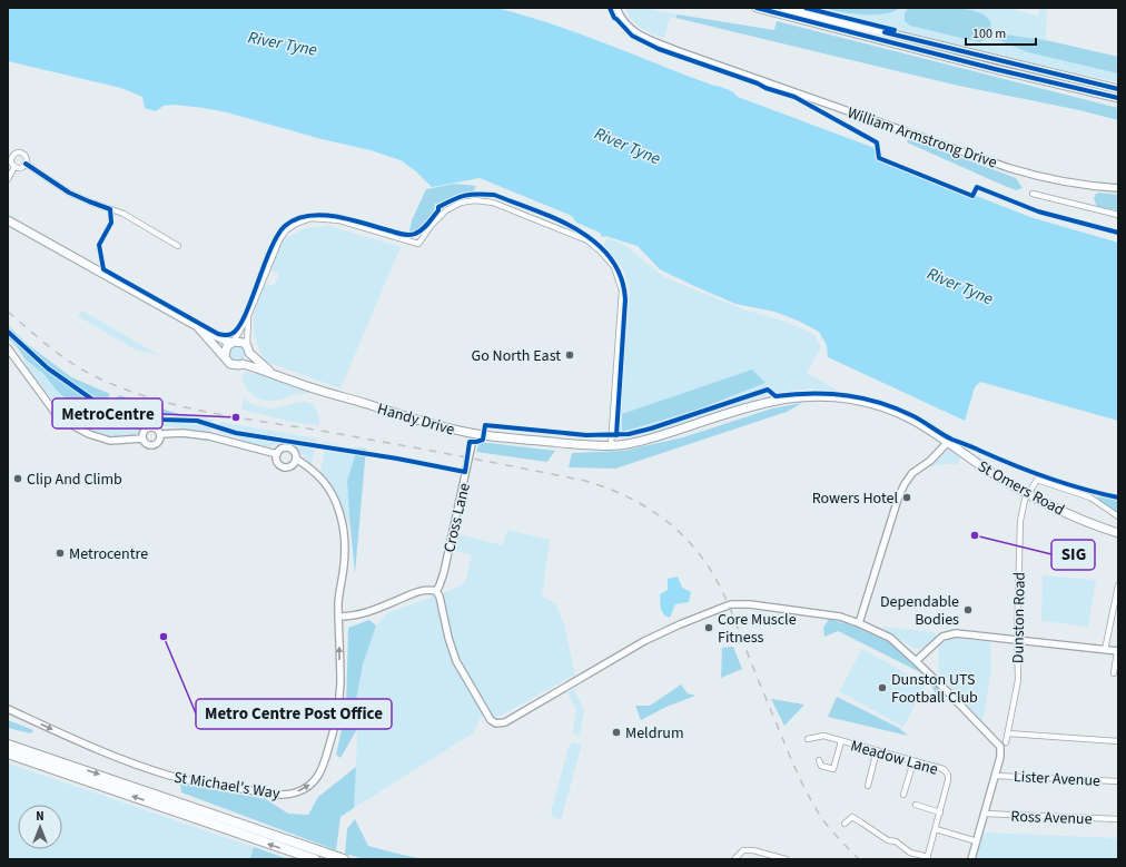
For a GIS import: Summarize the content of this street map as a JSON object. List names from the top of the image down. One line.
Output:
{"streets":{"main road":["Handy Drive","St Omers Road"],"street":["William Armstrong Drive","Cross Lane","Dunston Road","Meadow Lane","Lister Avenue","St Michael's Way","Ross Avenue"]},"crossings":[["Handy Drive","St Omers Road"],["St Omers Road","Dunston Road"]],"water":["River Tyne"],"places":["Go North East","MetroCentre","Clip And Climb","Rowers Hotel","SIG","Metrocentre","Dependable Bodies","Core Muscle Fitness","Metro Centre Post Office","Dunston UTS Football Club","Meldrum"],"scale_bar":"100 m","north":"top"}
